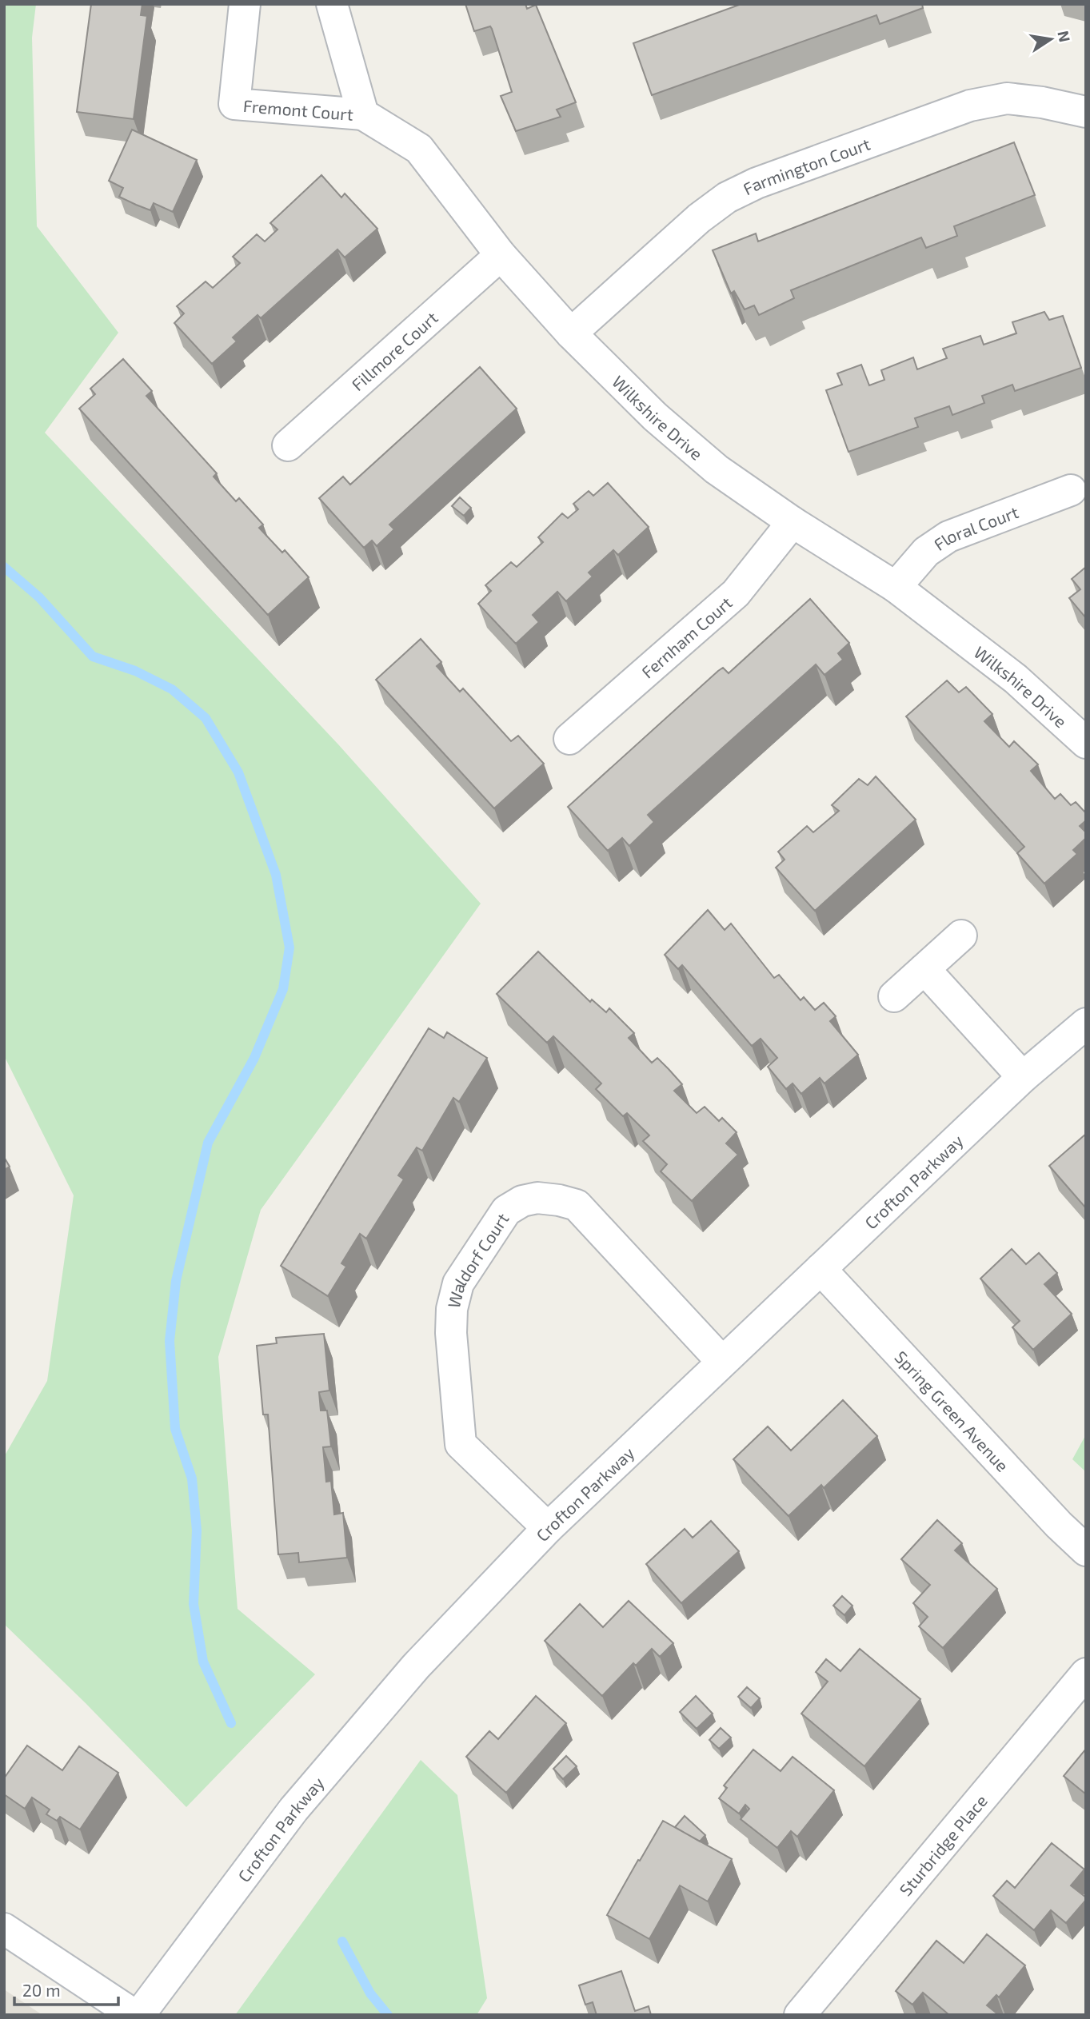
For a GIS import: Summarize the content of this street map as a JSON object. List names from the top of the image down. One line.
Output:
{"streets":{"street":["Fremont Court","Farmington Court","Fillmore Court","Wilkshire Drive","Floral Court","Fernham Court","Crofton Parkway","Waldorf Court","Spring Green Avenue","Sturbridge Place"]},"crossings":[["Fremont Court","Wilkshire Drive"],["Farmington Court","Wilkshire Drive"],["Fillmore Court","Wilkshire Drive"],["Wilkshire Drive","Floral Court"],["Wilkshire Drive","Fernham Court"],["Crofton Parkway","Waldorf Court"],["Crofton Parkway","Spring Green Avenue"]],"scale_bar":"20 m","north":"right"}
